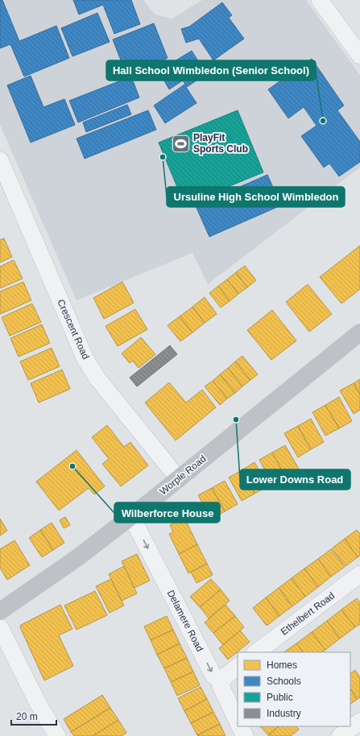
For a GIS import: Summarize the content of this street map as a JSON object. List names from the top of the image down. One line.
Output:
{"streets":{"main road":["Worple Road"],"street":["Crescent Road","Ethelbert Road","Delamere Road"]},"crossings":[["Crescent Road","Worple Road"],["Worple Road","Delamere Road"]],"one_way":["Delamere Road"],"places":{"other":["Hall School Wimbledon (Senior School)","Ursuline High School Wimbledon","Lower Downs Road","Wilberforce House"],"sports":["PlayFit Sports Club"]},"legend":["Homes","Schools","Public","Industry"],"scale_bar":"20 m"}
